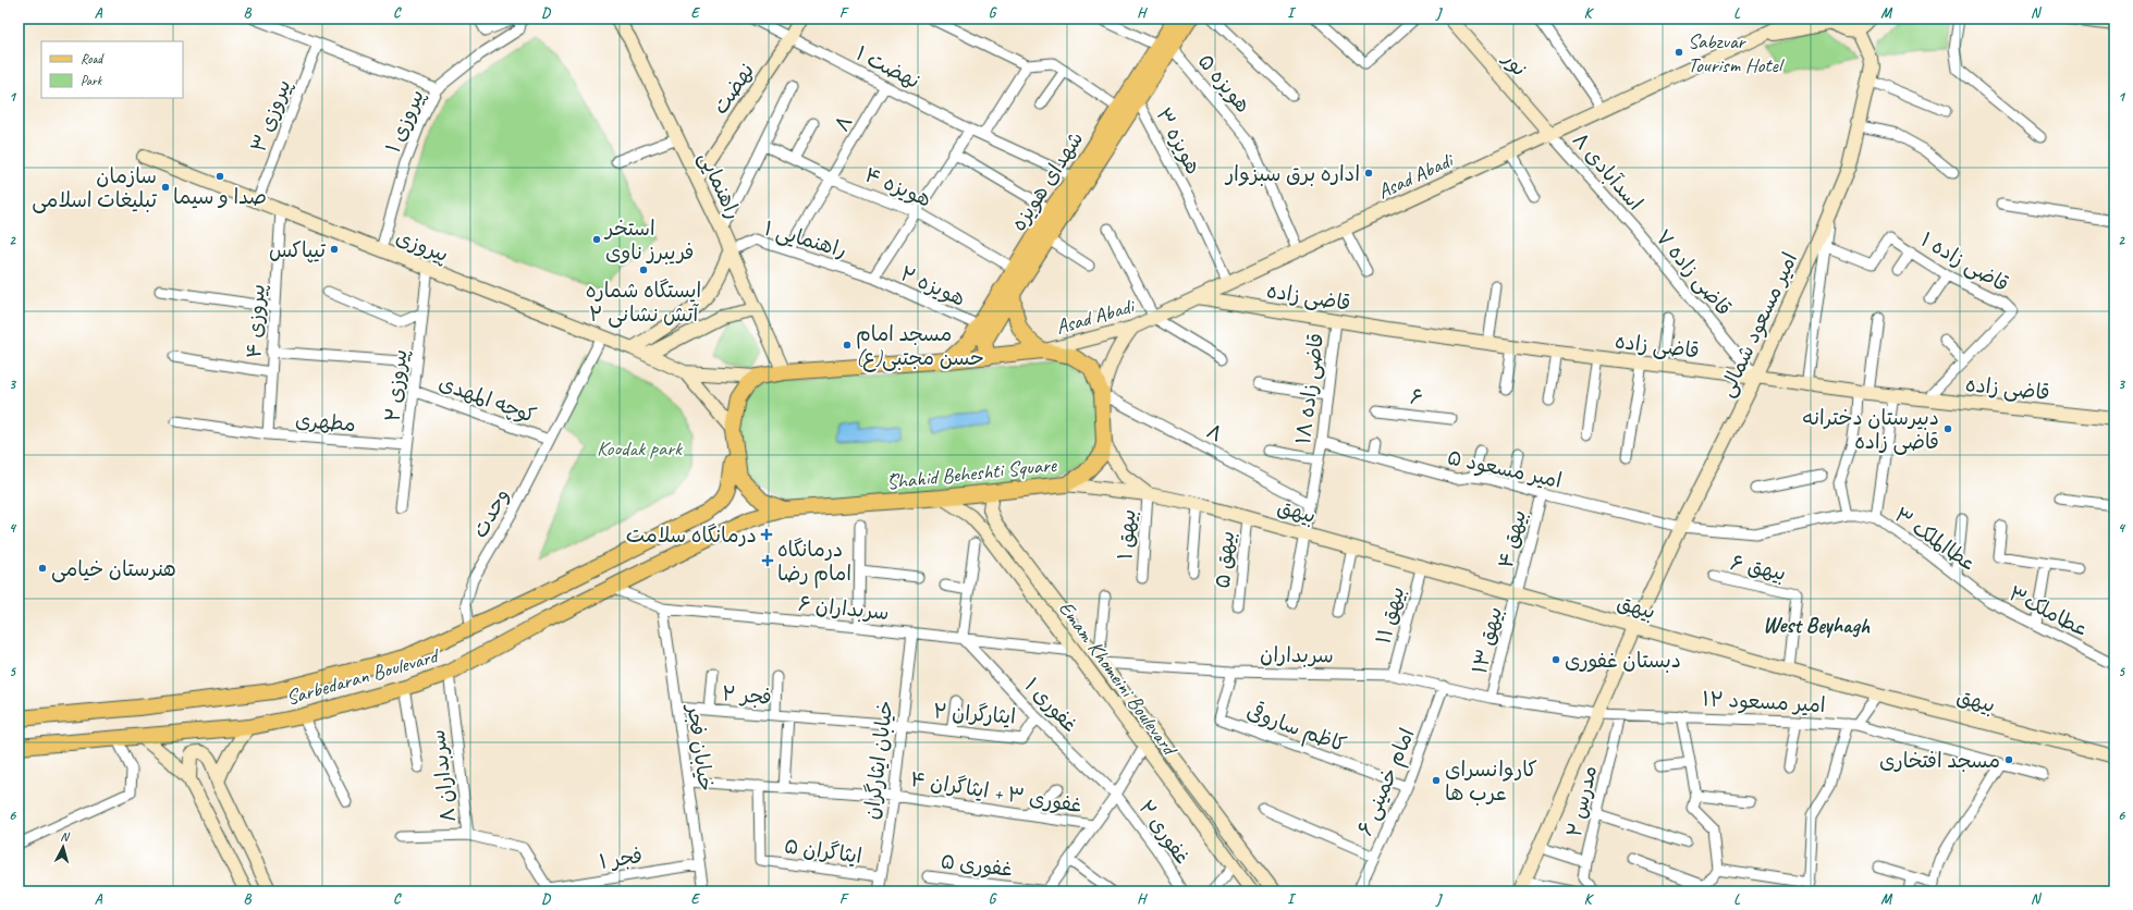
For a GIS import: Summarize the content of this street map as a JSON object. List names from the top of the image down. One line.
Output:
{"streets":{"main road":["نور","نهضت","Asad Abadi","شهدای هویزه","راهنمایی","پیروزی","قاضی زاده","امیر مسعود شمالی","ُShahid Beheshti Square","بیهق","Sarbedaran Boulevard","Emam Khomeini Boulevard"],"street":["نهضت ۱","هویزه ۵","پیروزی ۳","پیروزی ۱","۸","هویزه ۳","اسدآبادی ۸","هویزه ۴","راهنمایی ۱","قاضی زاده ۱","قاضی زاده ۷","هویزه ۲","پیروزی ۴","پیروزی ۲","قاضی زاده ۱۸","۶","کوچه المهدی","مطهری","امیر مسعود ۵","وحدت","بیهق ۱","بیهق ۴","عطاالملک ۳","بیهق ۵","بیهق ۶","سربداران ۶","عطاملک۳","بیهق ۱۱","بیهق ۱۳","سربداران","فجر ۲","امیر مسعود ۱۲","غفوری ۱","ایثارگران ۲","کاظم ساروقی","خیابان فجر","خیابان ایثارگران","سربداران ۸","امام خمینی ۶","غفوری ۳ + ایثاگران ۴","مدرس ۲","غفوری ۲","ایثاگران ۵","فجر ۱","غفوری ۵"]},"crossings":[["نور","اسدآبادی ۸"],["نور","Asad Abadi"],["نهضت ۱","نهضت"],["نهضت ۱","۸"],["نهضت ۱","شهدای هویزه"],["هویزه ۵","Asad Abadi"],["هویزه ۵","شهدای هویزه"],["نهضت","راهنمایی"],["پیروزی ۳","پیروزی"],["پیروزی ۱","پیروزی"],["۸","هویزه ۴"],["۸","راهنمایی ۱"],["۸","قاضی زاده ۱۸"],["۸","ُShahid Beheshti Square"],["هویزه ۳","Asad Abadi"],["هویزه ۳","شهدای هویزه"],["اسدآبادی ۸","Asad Abadi"],["اسدآبادی ۸","قاضی زاده ۷"],["Asad Abadi","قاضی زاده"],["Asad Abadi","ُShahid Beheshti Square"],["شهدای هویزه","هویزه ۴"],["شهدای هویزه","هویزه ۲"],["شهدای هویزه","ُShahid Beheshti Square"],["راهنمایی","راهنمایی ۱"],["راهنمایی","ُShahid Beheshti Square"],["راهنمایی ۱","هویزه ۲"],["پیروزی","پیروزی ۴"],["پیروزی","پیروزی ۲"],["پیروزی","وحدت"],["قاضی زاده ۱","قاضی زاده"],["قاضی زاده ۷","قاضی زاده"],["قاضی زاده ۷","امیر مسعود شمالی"],["قاضی زاده","امیر مسعود شمالی"],["قاضی زاده","قاضی زاده ۱۸"],["پیروزی ۴","مطهری"],["امیر مسعود شمالی","امیر مسعود ۵"],["امیر مسعود شمالی","بیهق"],["امیر مسعود شمالی","سربداران"],["امیر مسعود شمالی","امیر مسعود ۱۲"],["پیروزی ۲","کوچه المهدی"],["پیروزی ۲","مطهری"],["قاضی زاده ۱۸","امیر مسعود ۵"],["قاضی زاده ۱۸","بیهق"],["کوچه المهدی","وحدت"],["امیر مسعود ۵","بیهق ۴"],["امیر مسعود ۵","عطاالملک ۳"],["ُShahid Beheshti Square","بیهق"],["ُShahid Beheshti Square","Sarbedaran Boulevard"],["ُShahid Beheshti Square","Emam Khomeini Boulevard"],["بیهق","بیهق ۱"],["بیهق","بیهق ۴"],["بیهق","بیهق ۵"],["بیهق","بیهق ۶"],["بیهق","بیهق ۱۱"],["بیهق","بیهق ۱۳"],["وحدت","Sarbedaran Boulevard"],["بیهق ۴","بیهق ۱۳"],["عطاالملک ۳","عطاملک۳"],["سربداران ۶","Sarbedaran Boulevard"],["سربداران ۶","Emam Khomeini Boulevard"],["سربداران ۶","غفوری ۱"],["سربداران ۶","خیابان فجر"],["سربداران ۶","خیابان ایثارگران"],["بیهق ۱۱","سربداران"],["بیهق ۱۳","سربداران"],["سربداران","Emam Khomeini Boulevard"],["سربداران","امیر مسعود ۱۲"],["سربداران","کاظم ساروقی"],["سربداران","امام خمینی ۶"],["Sarbedaran Boulevard","سربداران ۸"],["فجر ۲","ایثارگران ۲"],["فجر ۲","خیابان فجر"],["فجر ۲","خیابان ایثارگران"],["امیر مسعود ۱۲","مدرس ۲"],["غفوری ۱","ایثارگران ۲"],["غفوری ۱","غفوری ۲"],["ایثارگران ۲","خیابان ایثارگران"],["کاظم ساروقی","امام خمینی ۶"],["خیابان فجر","غفوری ۳ + ایثاگران ۴"],["خیابان فجر","فجر ۱"],["خیابان ایثارگران","غفوری ۳ + ایثاگران ۴"],["خیابان ایثارگران","ایثاگران ۵"],["غفوری ۳ + ایثاگران ۴","ایثاگران ۵"]],"districts":["West Beyhagh"],"parks":["Koodak park"],"places":{"other":["Sabzvar Tourism Hotel","اداره برق سبزوار","صدا و سیما","سازمان تبلیغات اسلامی","استخر فریبرز ناوی","تیپاکس","ایستگاه شماره ۲ آتش نشانی","مسجد امام حسن مجتبی(ع)","دبیرستان دخترانه قاضی زاده","هنرستان خیامی","دبستان غفوری","مسجد افتخاری","کاروانسرای عرب ها"],"health":["درمانگاه سلامت","درمانگاه امام رضا"]},"legend":["Road","Park"],"north":"top","grid":{"columns":["A","B","C","D","E","F","G","H","I","J","K","L","M","N"],"rows":["1","2","3","4","5","6"]}}
